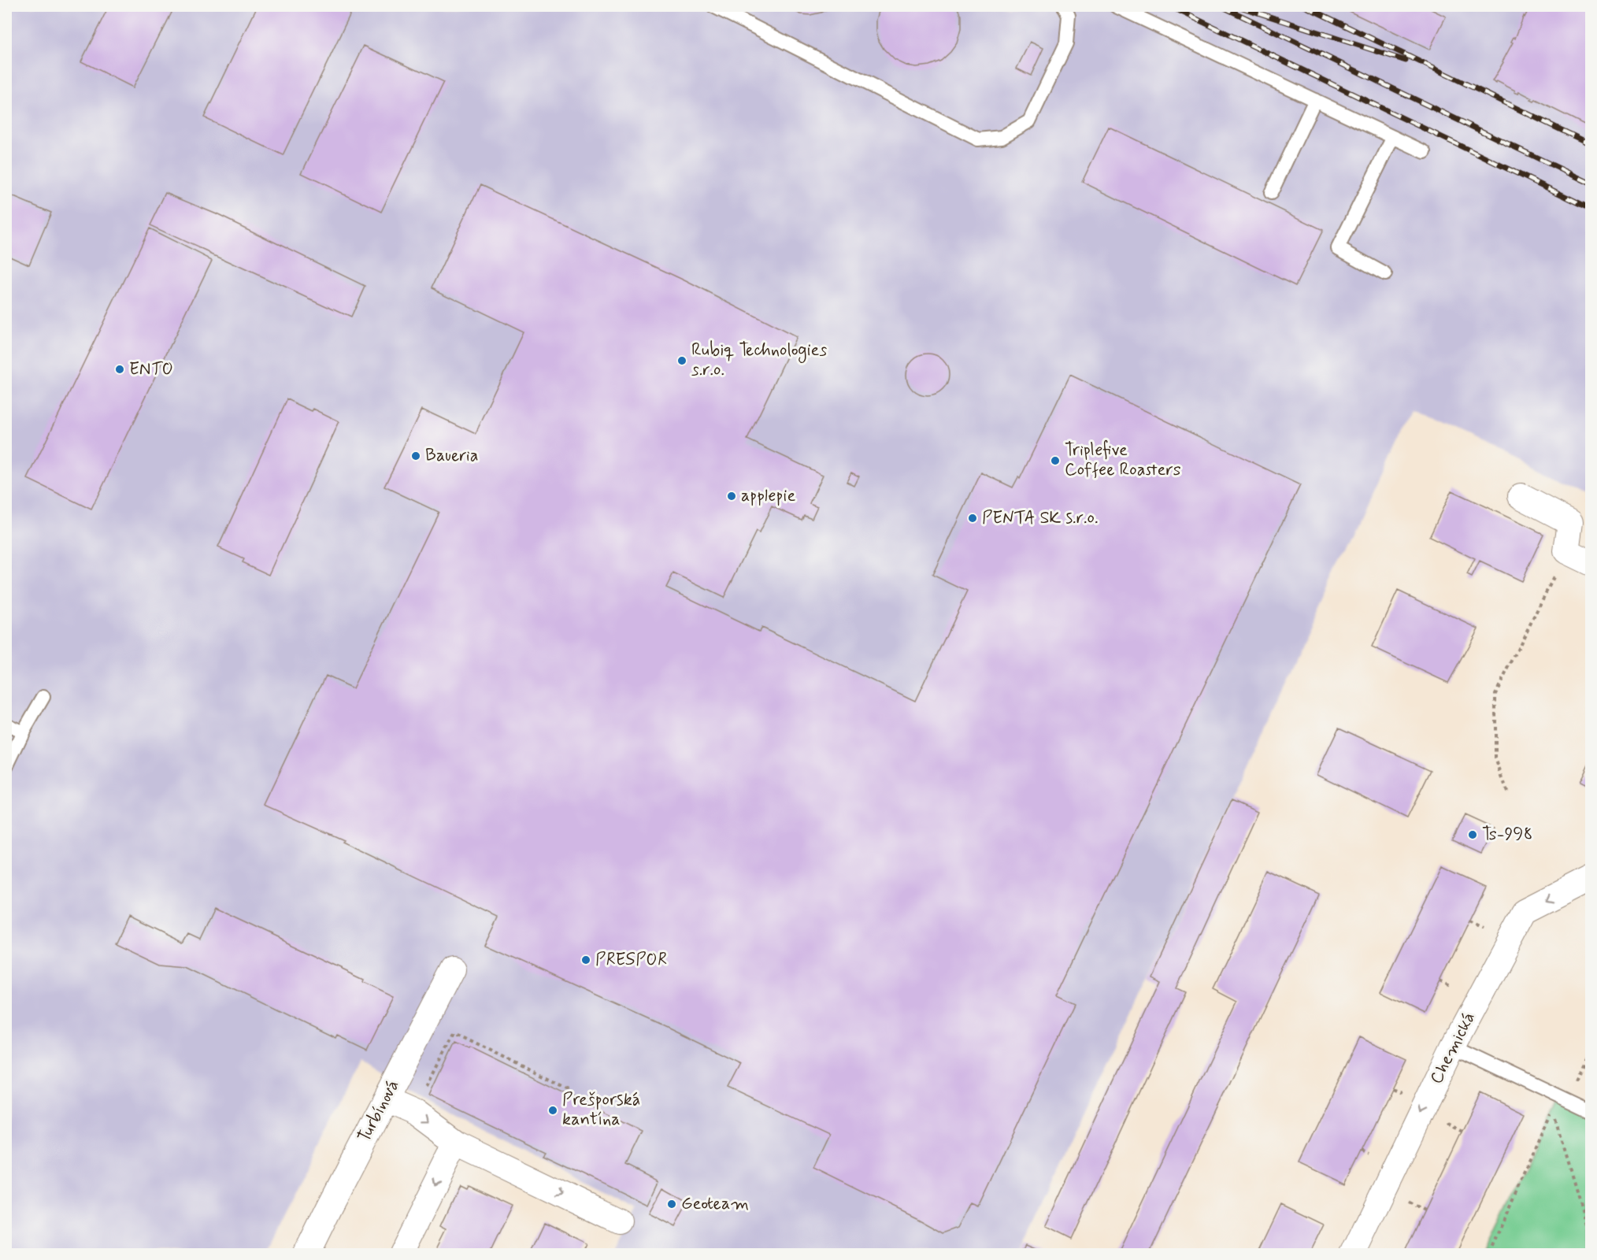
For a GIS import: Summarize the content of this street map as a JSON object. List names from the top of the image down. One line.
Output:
{"streets":{"street":["Chemická","Turbínová"]},"one_way":["Chemická"],"places":["Rubiq Technologies s.r.o.","ENTO","Baueria","Triplefive Coffee Roasters","applepie","PENTA SK s.r.o.","Ts-998","PRESPOR","Prešporská kantína","Geoteam"]}
